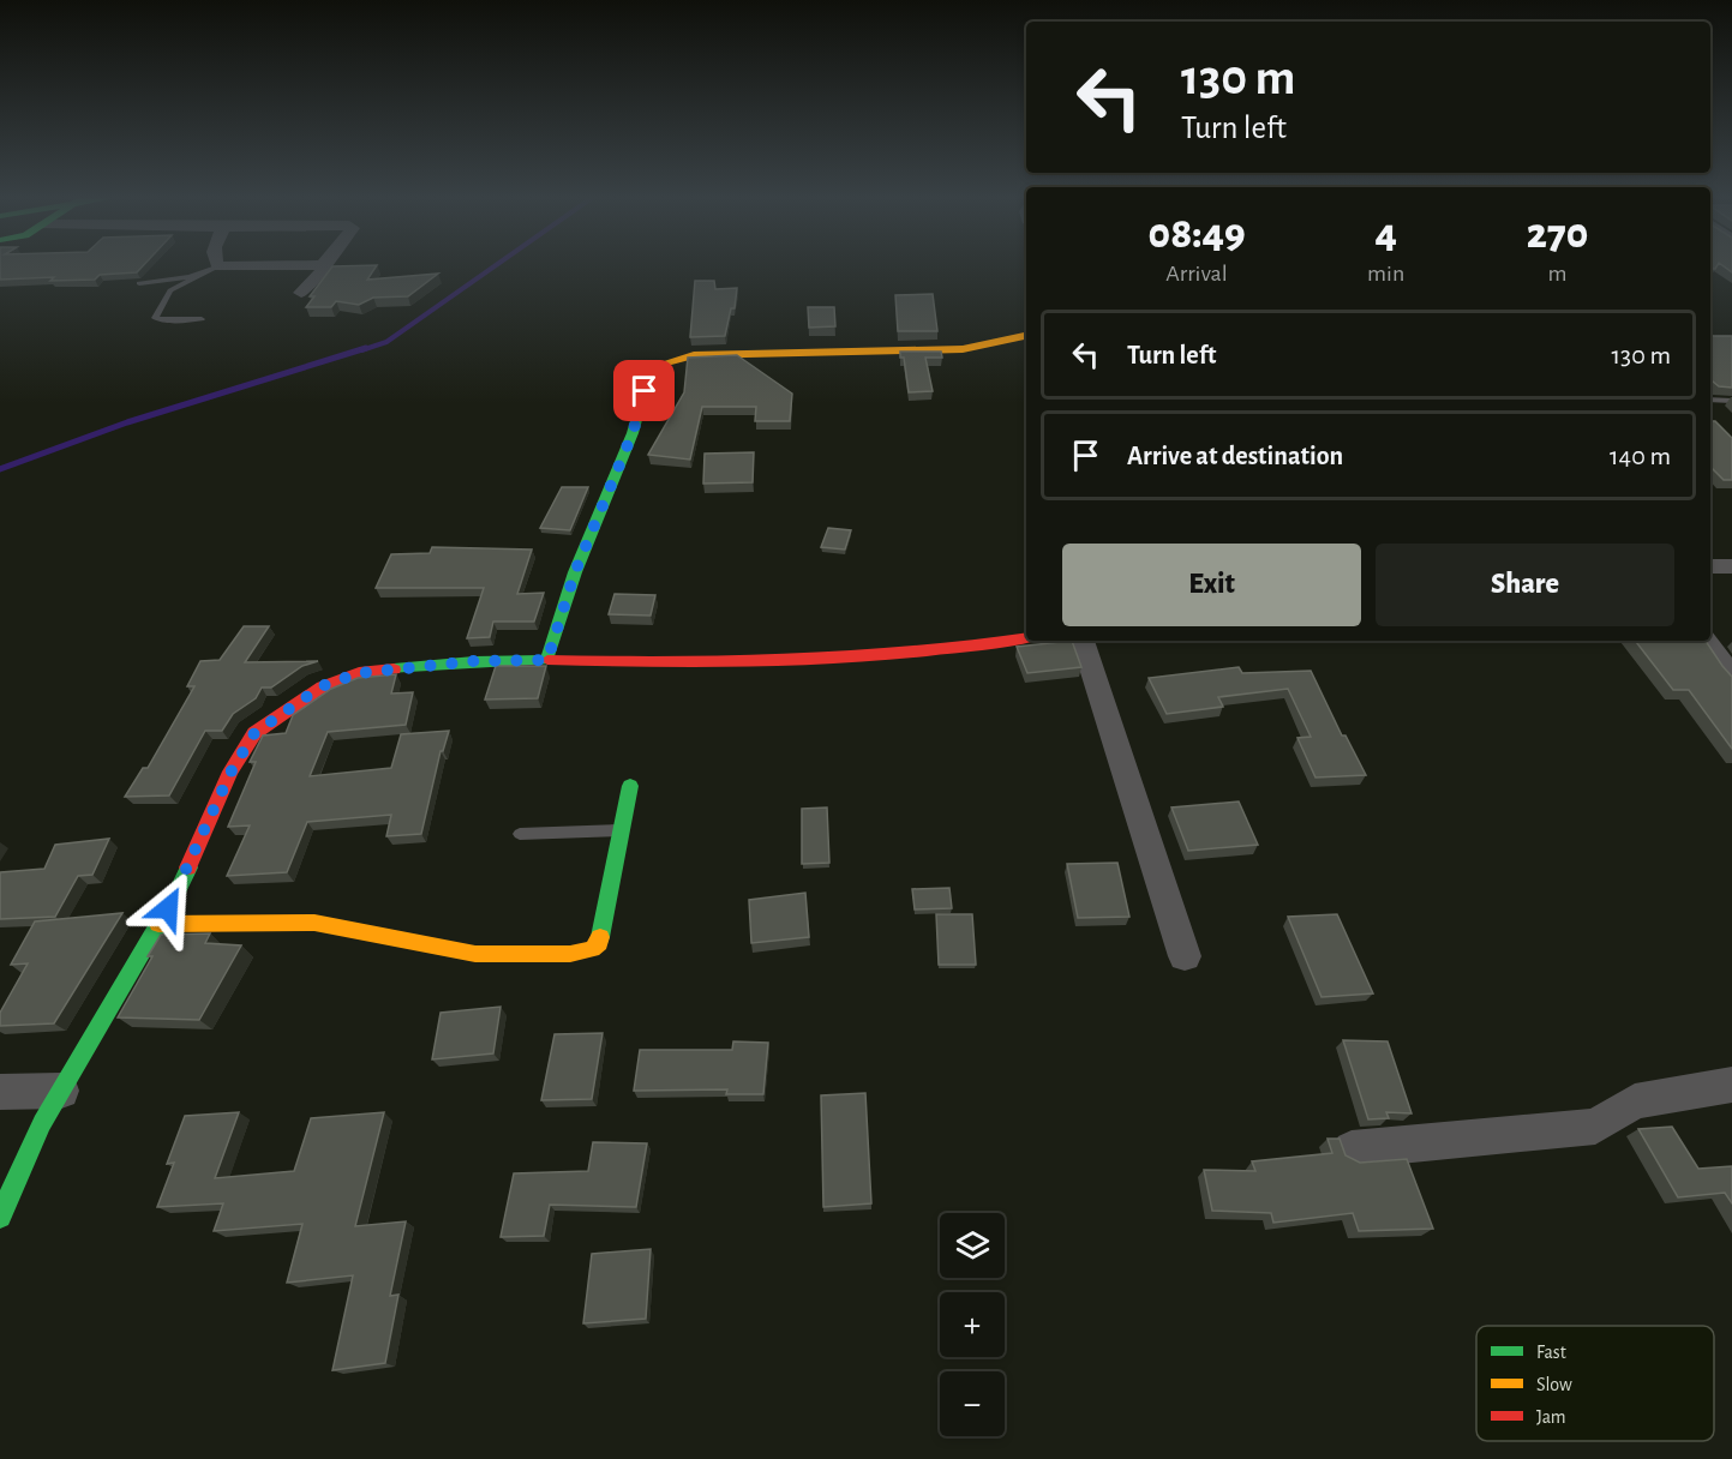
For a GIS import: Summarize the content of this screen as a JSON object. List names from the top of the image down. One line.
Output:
{"legend":["Fast","Slow","Jam"],"page":{"turn":["130 m","Turn left"],"eta":["08:49","Arrival","4","min","270","m"],"list":[{"name":"Turn left","value":"130 m"},{"name":"Arrive at destination","value":"140 m"}],"buttons":["Exit","Share"],"map_buttons":["+","−"]}}
